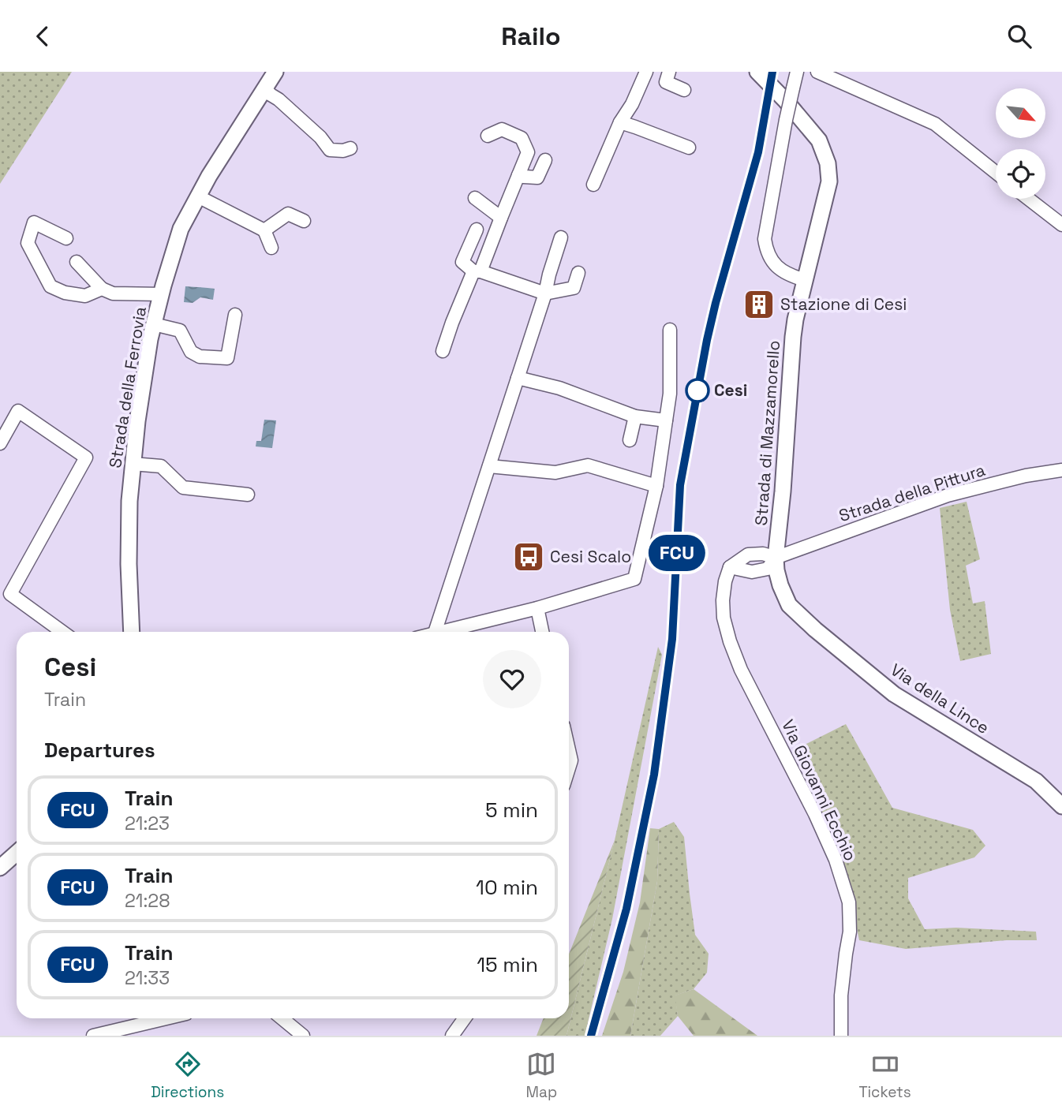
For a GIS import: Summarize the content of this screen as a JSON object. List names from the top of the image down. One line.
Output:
{"streets":{"street":["Strada della Ferrovia","Strada di Mazzamorello","Strada della Pittura","Via della Lince","Via Giovanni Ecchio"]},"crossings":[["Strada di Mazzamorello","Strada della Pittura"],["Strada di Mazzamorello","Via della Lince"],["Strada di Mazzamorello","Via Giovanni Ecchio"],["Strada della Pittura","Via della Lince"],["Strada della Pittura","Via Giovanni Ecchio"],["Via della Lince","Via Giovanni Ecchio"]],"places":{"building":["Stazione di Cesi"],"other":["Cesi"],"bus stop":["Cesi Scalo"]},"north":"bottom right","page":{"header":"Railo","on_map":"FCU","heading":[["Cesi","Train"],"Departures"],"list":[{"mark":"FCU","name":"Train","note":"21:23","value":"5 min"},{"mark":"FCU","name":"Train","note":"21:28","value":"10 min"},{"mark":"FCU","name":"Train","note":"21:33","value":"15 min"}],"tabs":["Directions","Map","Tickets"]}}
